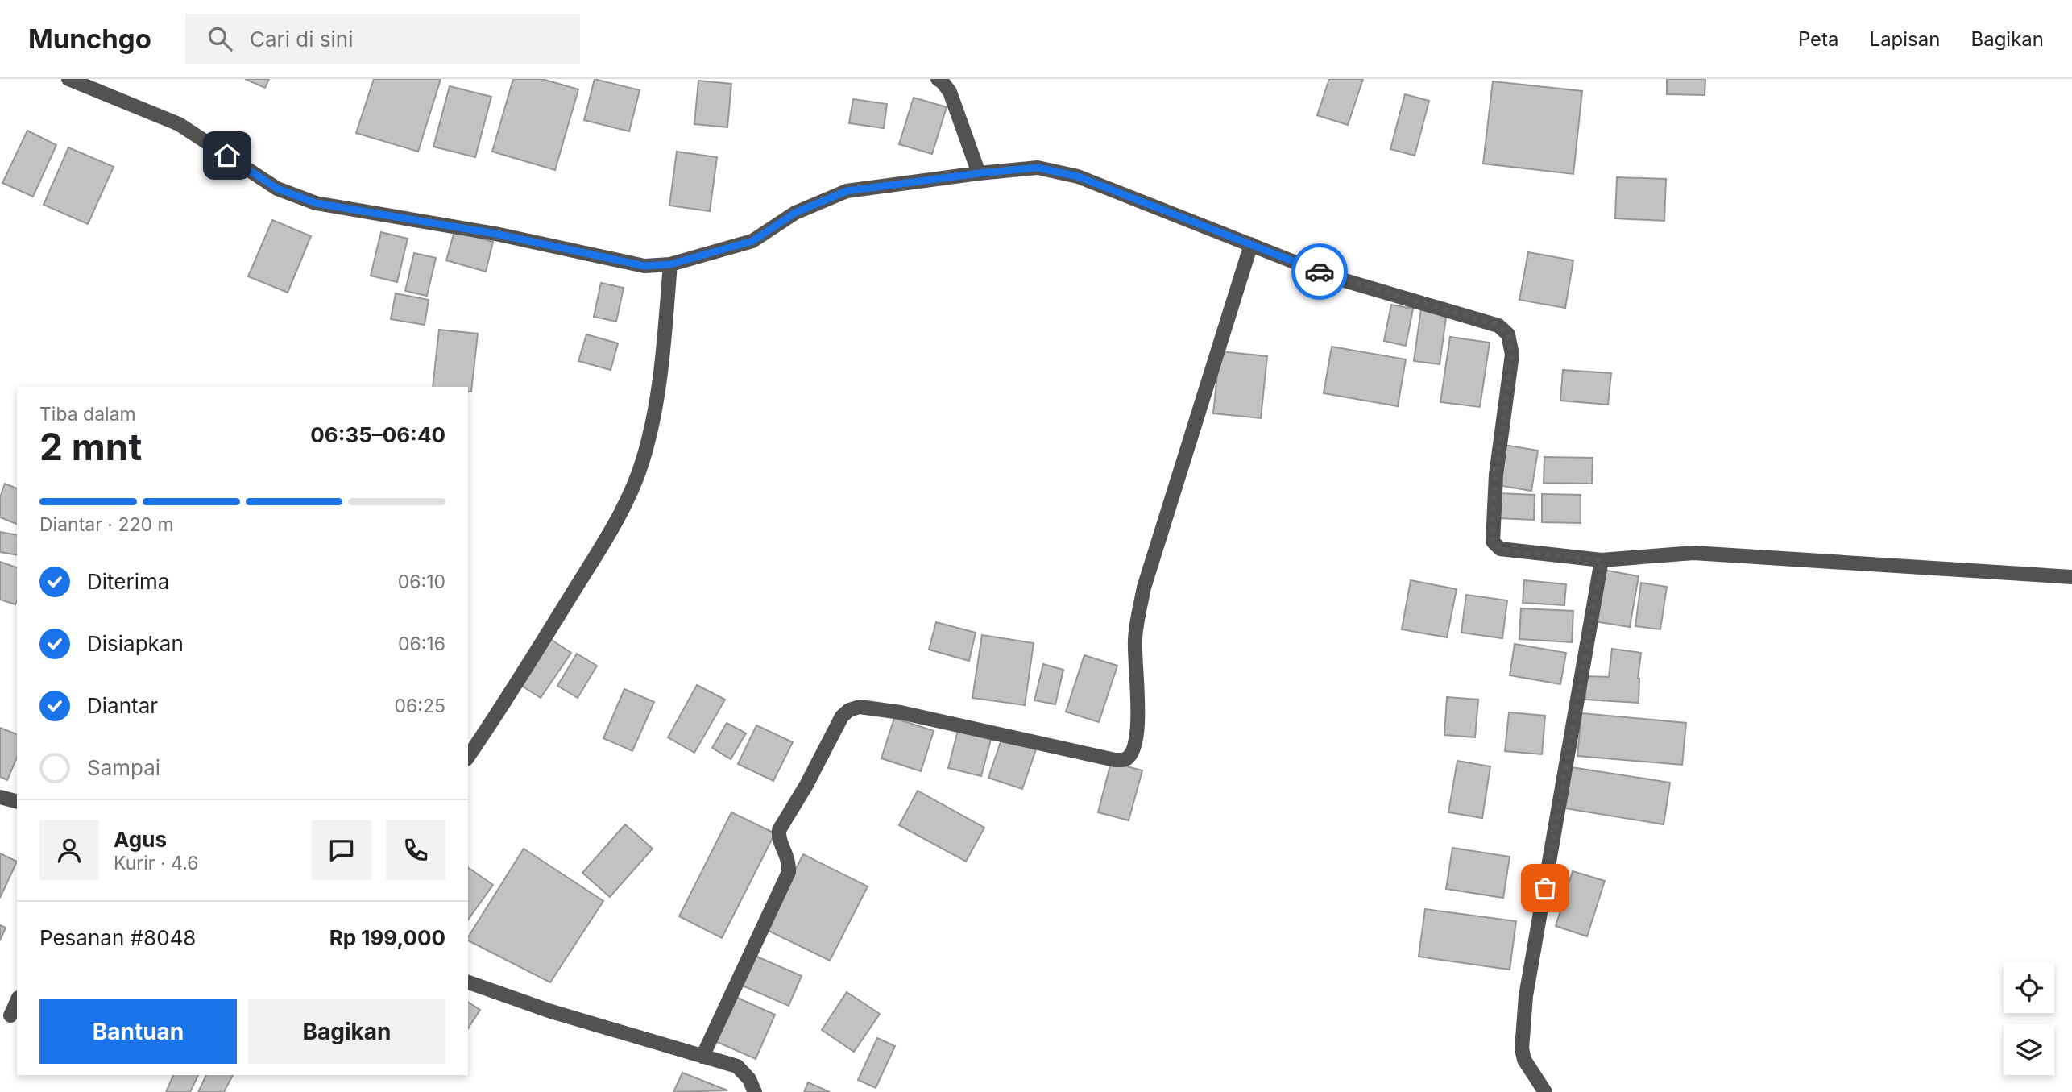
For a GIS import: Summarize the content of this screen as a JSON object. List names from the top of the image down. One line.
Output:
{"page":{"header":"Munchgo","search":"Cari di sini","nav":["Peta","Lapisan","Bagikan"],"heading":["2 mnt","Tiba dalam","06:35–06:40"],"panel":["Agus","Kurir · 4.6","Pesanan #8048","Rp 199,000"],"bar":"Diantar · 220 m","list":[["Diterima","06:10"],["Disiapkan","06:16"],["Diantar","06:25"],"Sampai"],"buttons":["Bantuan","Bagikan"]}}
